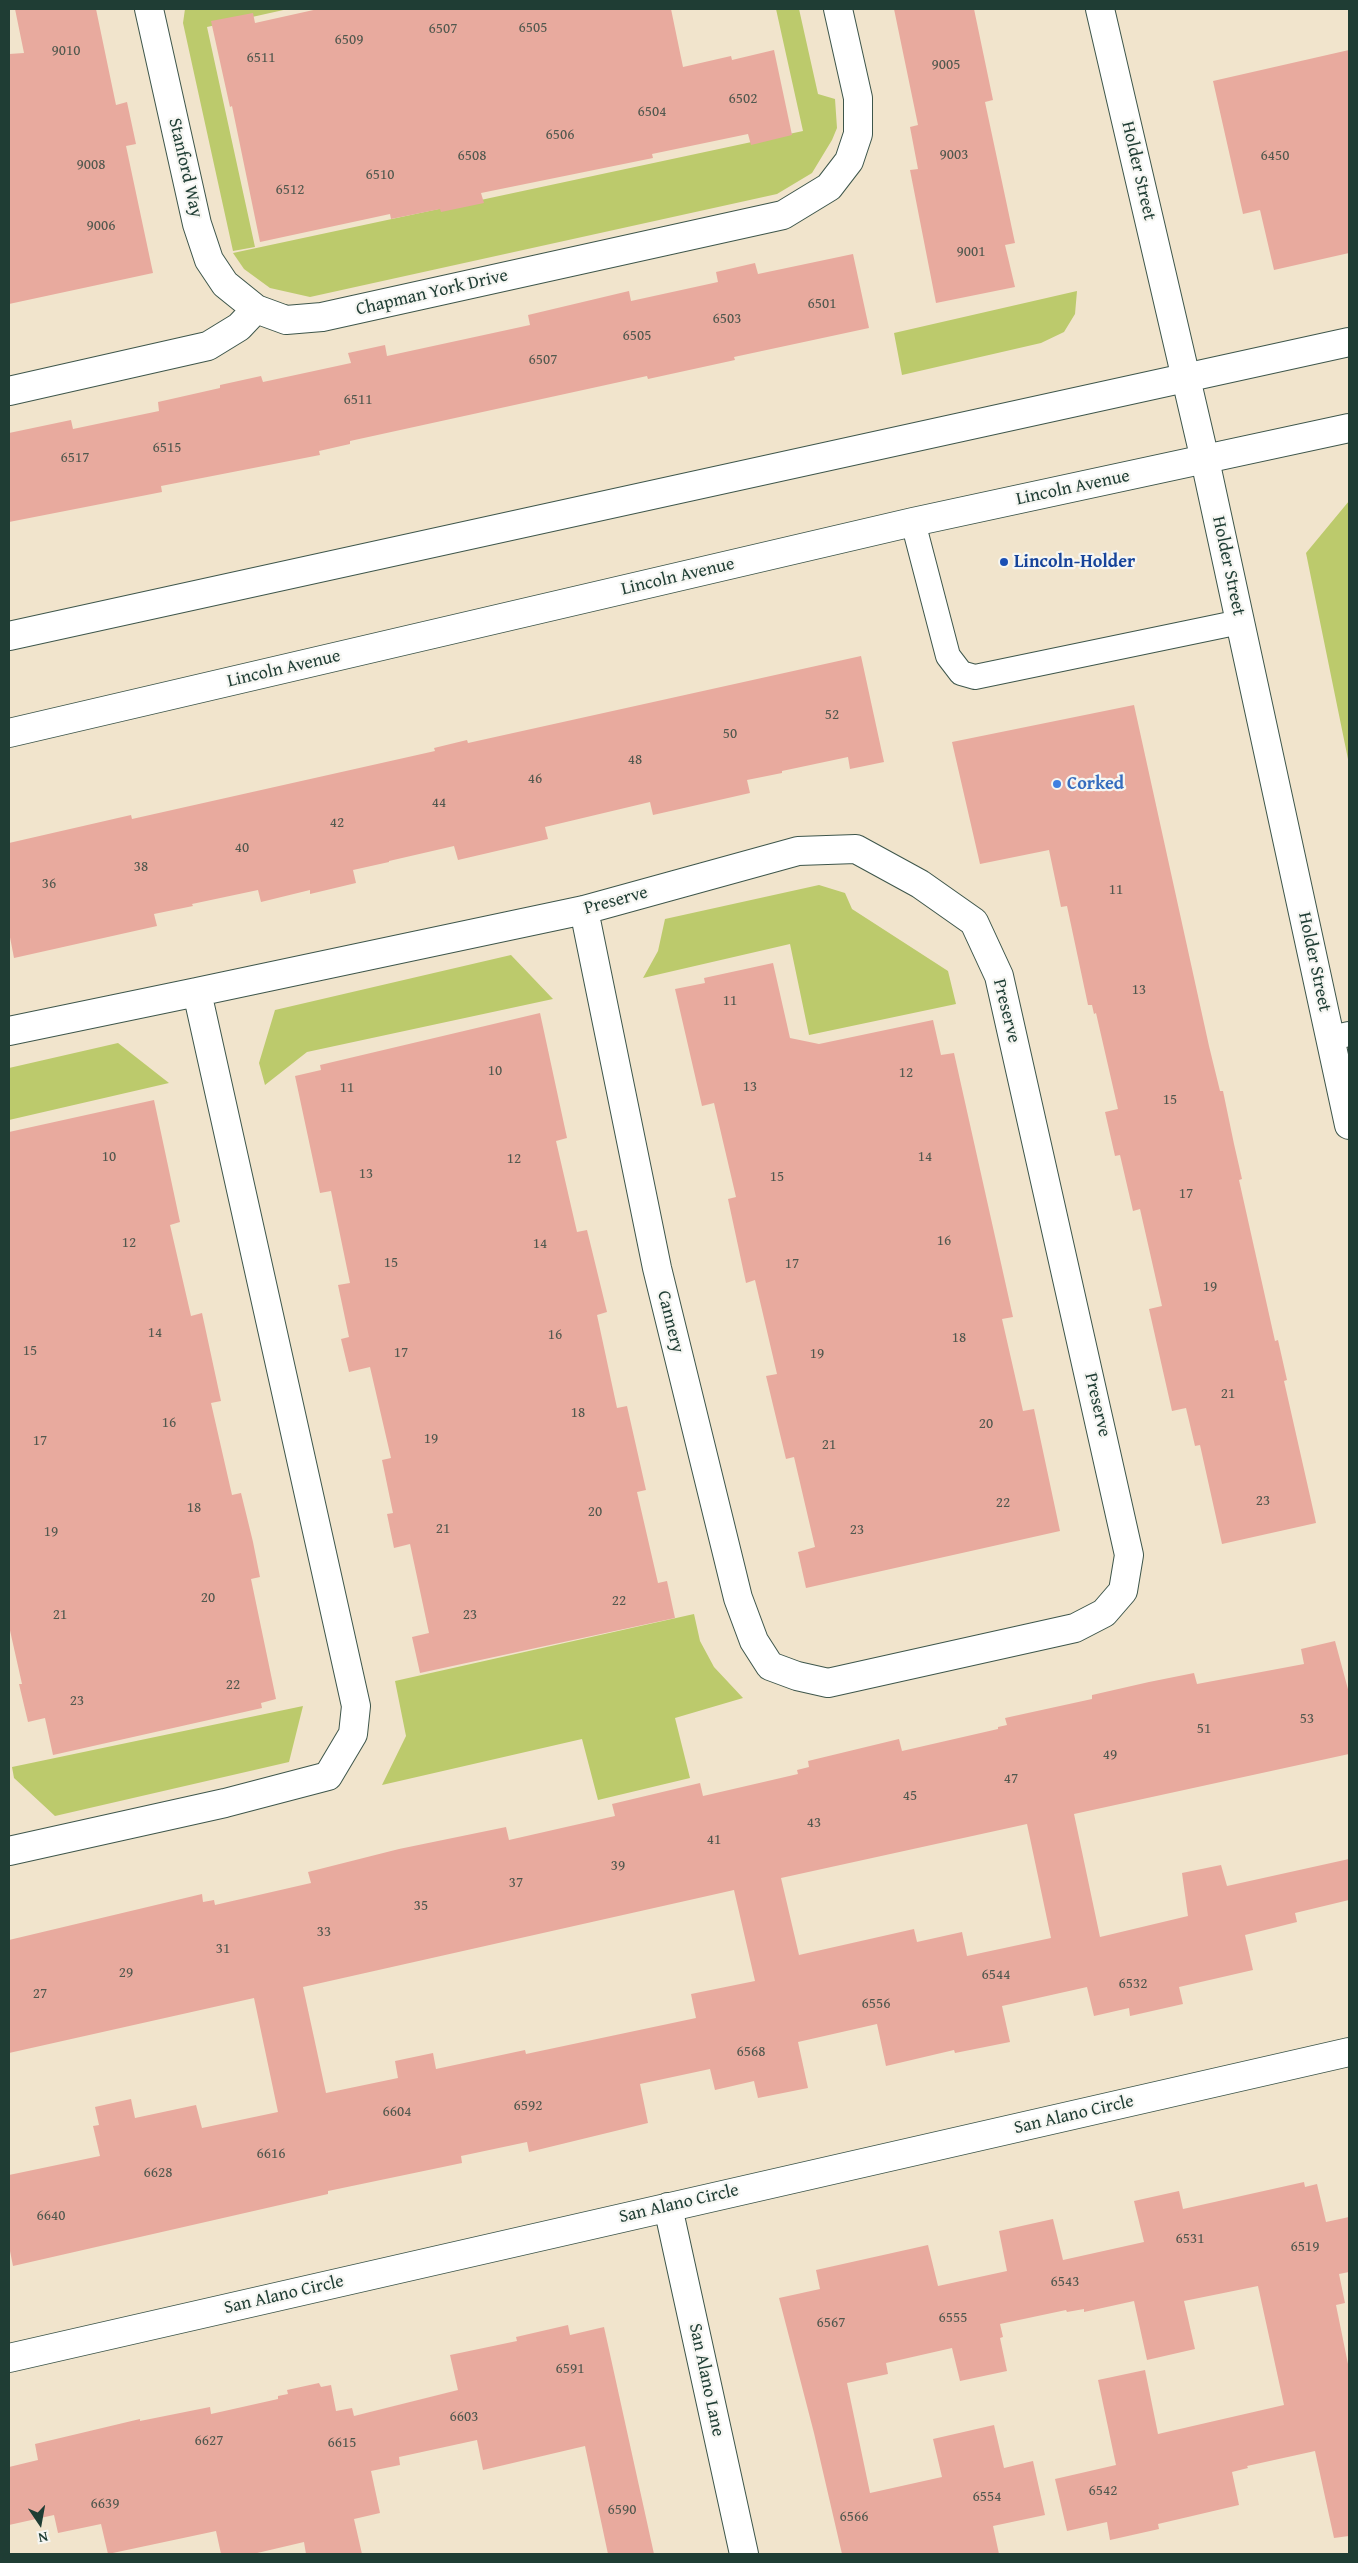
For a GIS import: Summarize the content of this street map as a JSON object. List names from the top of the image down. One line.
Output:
{"streets":{"street":["Stanford Way","Holder Street","Chapman York Drive","Lincoln Avenue","Preserve","Cannery","San Alano Circle","San Alano Lane"]},"crossings":[["Stanford Way","Chapman York Drive"],["Holder Street","Lincoln Avenue"],["Preserve","Cannery"],["San Alano Circle","San Alano Lane"]],"places":["Lincoln-Holder","Corked"],"house_numbers":["6505","6507","6509","9010","6511","9005","6502","6504","6506","9003","6508","6450","9008","6510","6512","9006","9001","6501","6503","6505","6507","6511","6515","6517","52","50","48","46","44","42","40","38","36","11","13","11","10","12","13","11","15","10","14","12","13","15","17","16","12","14","15","17","19","14","16","18","15","17","19","21","18","16","20","19","17","21","23","22","18","20","21","23","19","20","22","21","23","22","23","53","51","49","47","45","43","41","39","37","35","33","31","29","6544","6532","27","6556","6568","6592","6604","6616","6628","6640","6531","6519","6543","6555","6567","6591","6603","6627","6615","6542","6554","6639","6590","6566"],"north":"bottom"}
